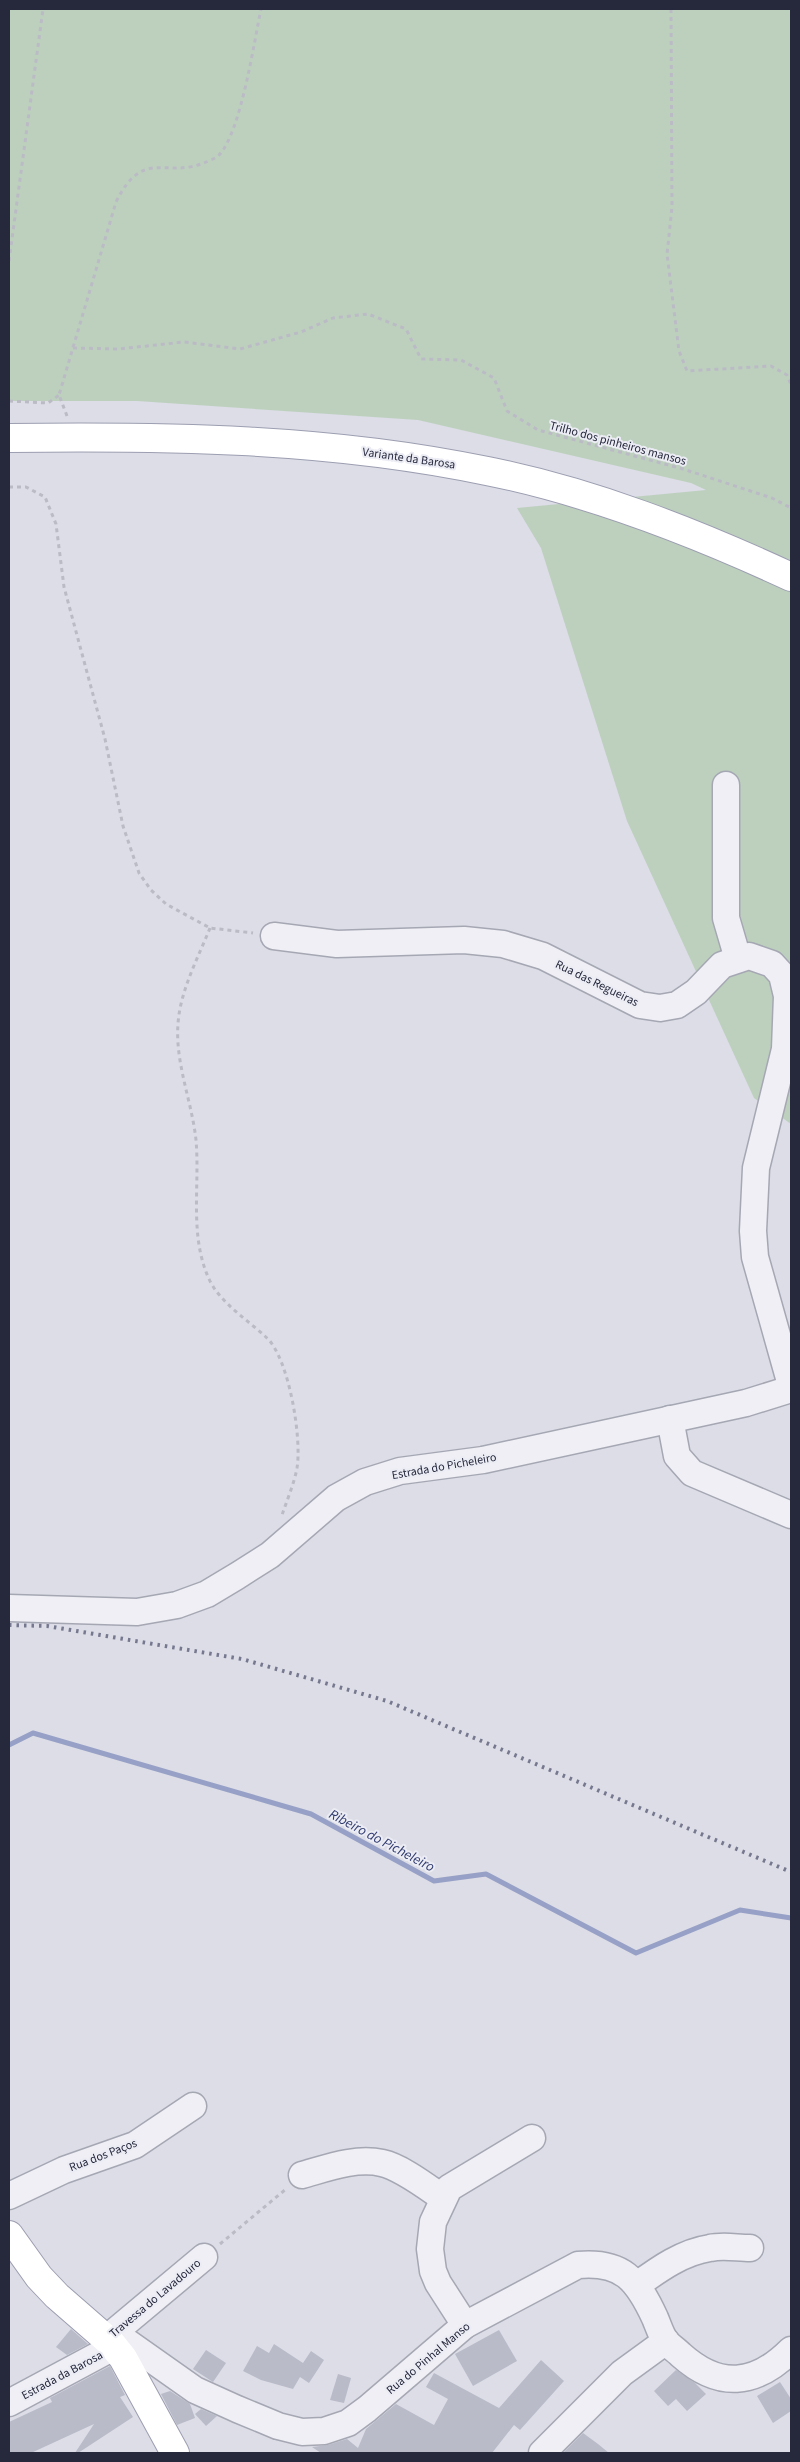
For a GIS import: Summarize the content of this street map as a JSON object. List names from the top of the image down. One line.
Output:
{"streets":{"main road":["Variante da Barosa"],"street":["Rua das Regueiras","Estrada do Picheleiro","Rua dos Paços","Travessa do Lavadouro","Rua do Pinhal Manso","Estrada da Barosa"],"path":["Trilho dos pinheiros mansos"]},"crossings":[["Travessa do Lavadouro","Rua do Pinhal Manso"],["Travessa do Lavadouro","Estrada da Barosa"],["Rua do Pinhal Manso","Estrada da Barosa"]],"water":["Ribeiro do Picheleiro"]}
